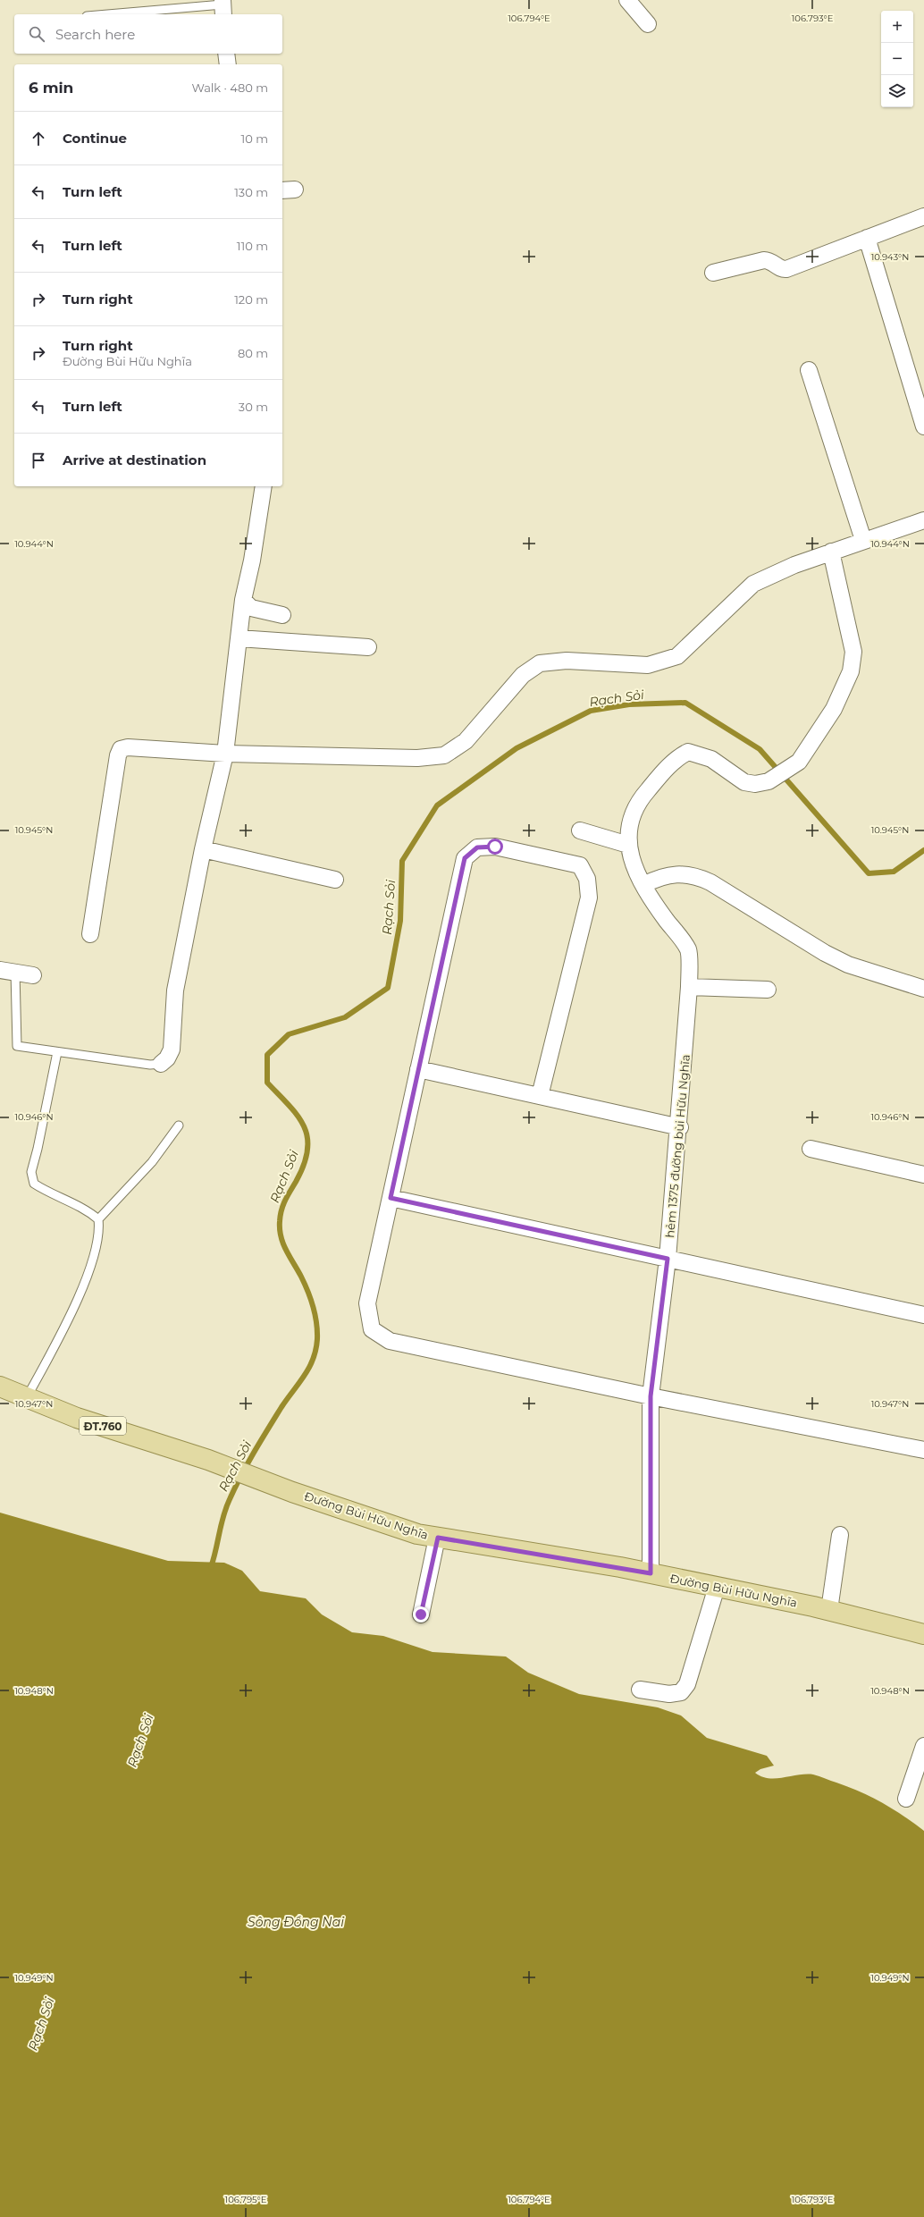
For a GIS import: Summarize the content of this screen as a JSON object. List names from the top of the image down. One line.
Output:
{"streets":{"main road":["ĐT.760","Đường Bùi Hữu Nghĩa"],"street":["hẻm 1375 đường bùi Hữu Nghĩa"]},"crossings":[["hẻm 1375 đường bùi Hữu Nghĩa","Đường Bùi Hữu Nghĩa"],["ĐT.760","Đường Bùi Hữu Nghĩa"]],"water":["Rạch Sỏi","Sông Đồng Nai"],"page":{"map_buttons":["+","−"],"search":"Search here","heading":["6 min","Walk · 480 m"],"list":[["Continue","10 m"],["Turn left","130 m"],["Turn left","110 m"],["Turn right","120 m"],["Turn right","Đường Bùi Hữu Nghĩa","80 m"],["Turn left","30 m"],"Arrive at destination"]},"coordinates":["106.794°E","106.793°E","10.943°N","10.944°N","10.945°N","10.946°N","10.947°N","10.948°N","10.949°N","106.795°E"]}
